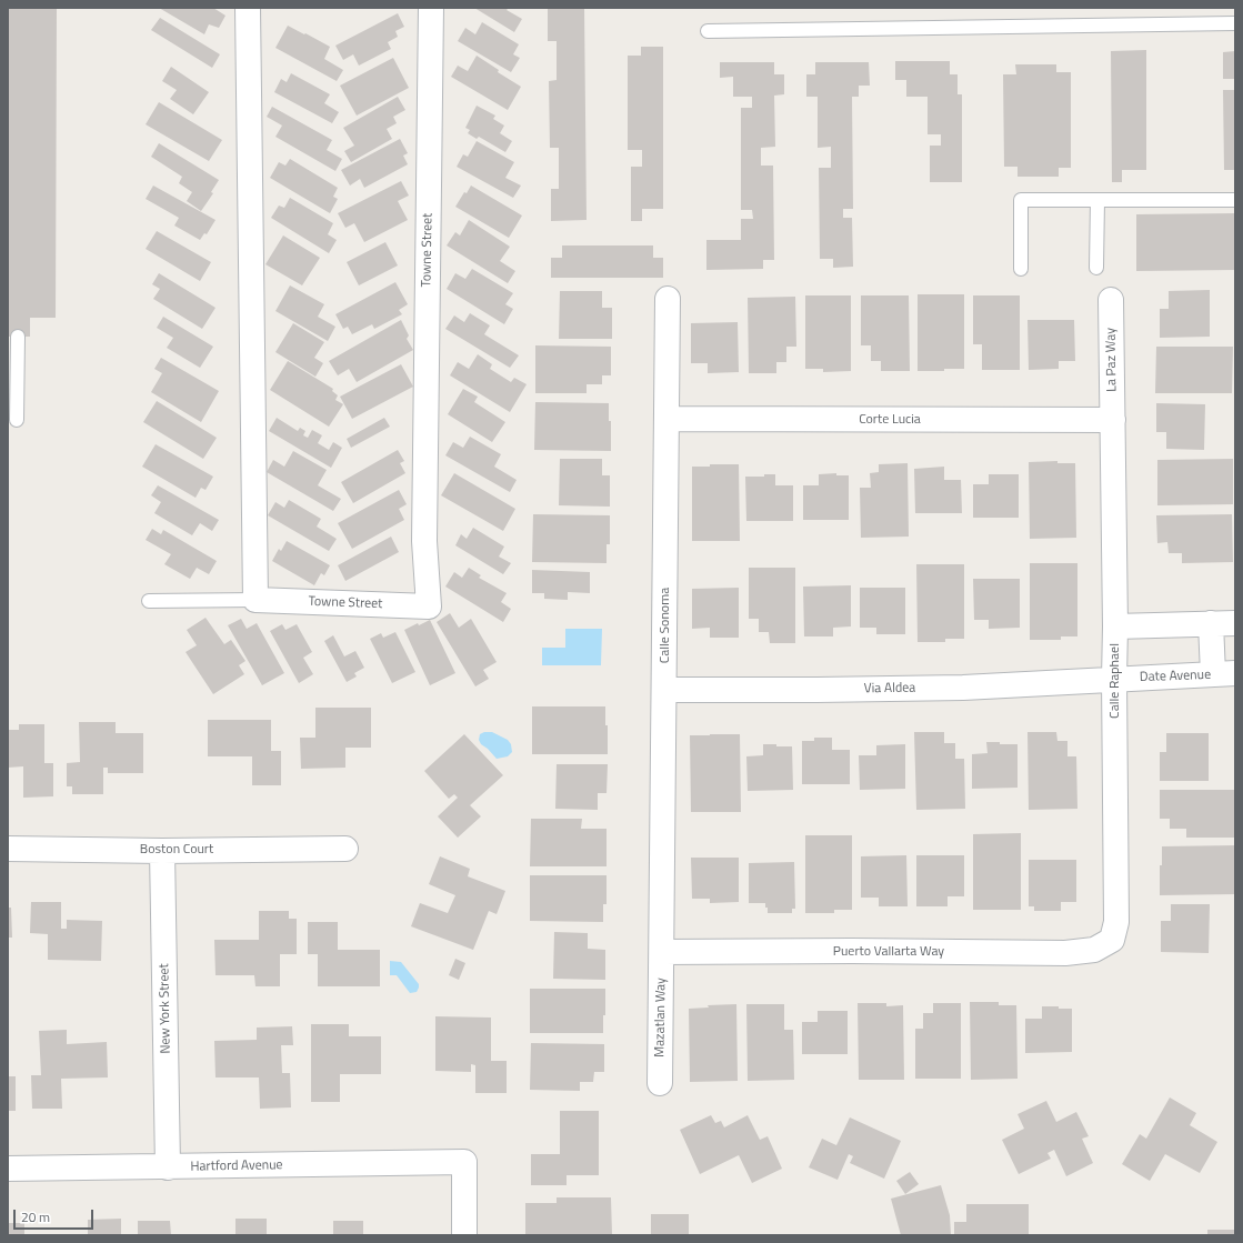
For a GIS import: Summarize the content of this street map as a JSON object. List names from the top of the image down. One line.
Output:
{"streets":{"street":["Towne Street","La Paz Way","Corte Lucia","Calle Sonoma","Date Avenue","Calle Raphael","Via Aldea","Boston Court","Puerto Vallarta Way","New York Street","Mazatlan Way","Hartford Avenue"]},"crossings":[["La Paz Way","Corte Lucia"],["La Paz Way","Calle Raphael"],["Corte Lucia","Calle Sonoma"],["Corte Lucia","Calle Raphael"],["Calle Sonoma","Via Aldea"],["Calle Sonoma","Puerto Vallarta Way"],["Calle Sonoma","Mazatlan Way"],["Date Avenue","Calle Raphael"],["Date Avenue","Via Aldea"],["Calle Raphael","Via Aldea"],["Calle Raphael","Puerto Vallarta Way"],["Boston Court","New York Street"],["Puerto Vallarta Way","Mazatlan Way"],["New York Street","Hartford Avenue"]],"scale_bar":"20 m"}
